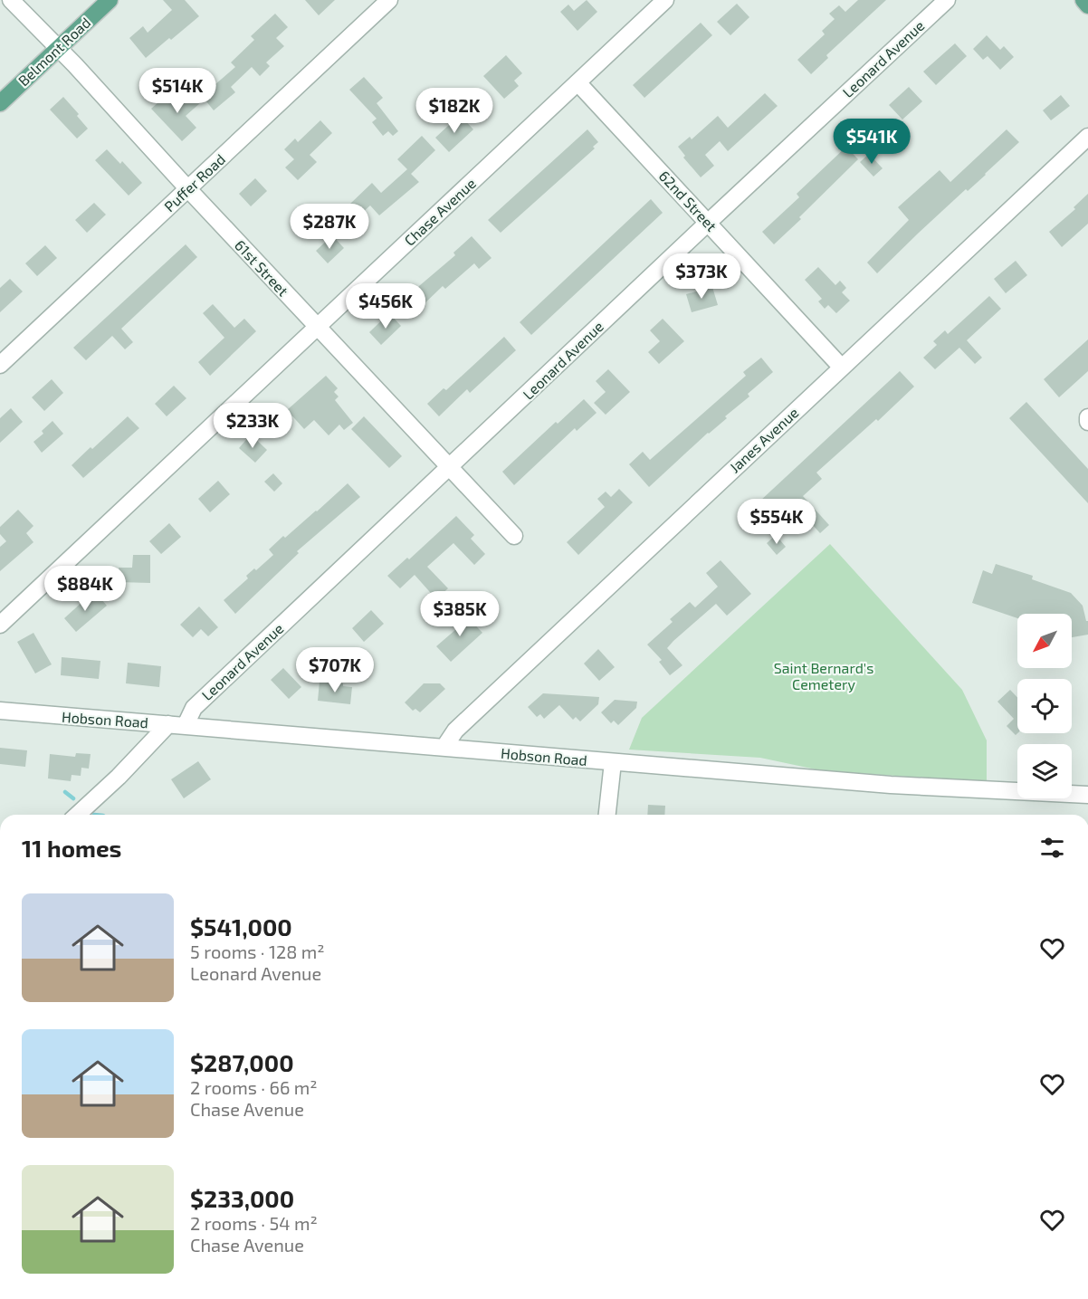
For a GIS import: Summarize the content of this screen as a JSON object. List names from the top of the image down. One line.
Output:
{"streets":{"main road":["Belmont Road"],"street":["Leonard Avenue","Puffer Road","62nd Street","Chase Avenue","61st Street","Janes Avenue","Hobson Road"]},"crossings":[["Belmont Road","61st Street"],["Leonard Avenue","62nd Street"],["Leonard Avenue","61st Street"],["Leonard Avenue","Hobson Road"],["Puffer Road","61st Street"],["62nd Street","Chase Avenue"],["62nd Street","Janes Avenue"],["Chase Avenue","61st Street"],["Janes Avenue","Hobson Road"]],"parks":["Saint Bernard's Cemetery"],"north":"bottom left","page":{"price":["$514K","$182K","$541K","$287K","$373K","$456K","$233K","$554K","$884K","$385K","$707K"],"heading":"11 homes","list":[{"name":"$541,000","note":"5 rooms · 128 m² · Leonard Avenue"},{"name":"$287,000","note":"2 rooms · 66 m² · Chase Avenue"},{"name":"$233,000","note":"2 rooms · 54 m² · Chase Avenue"}]}}
